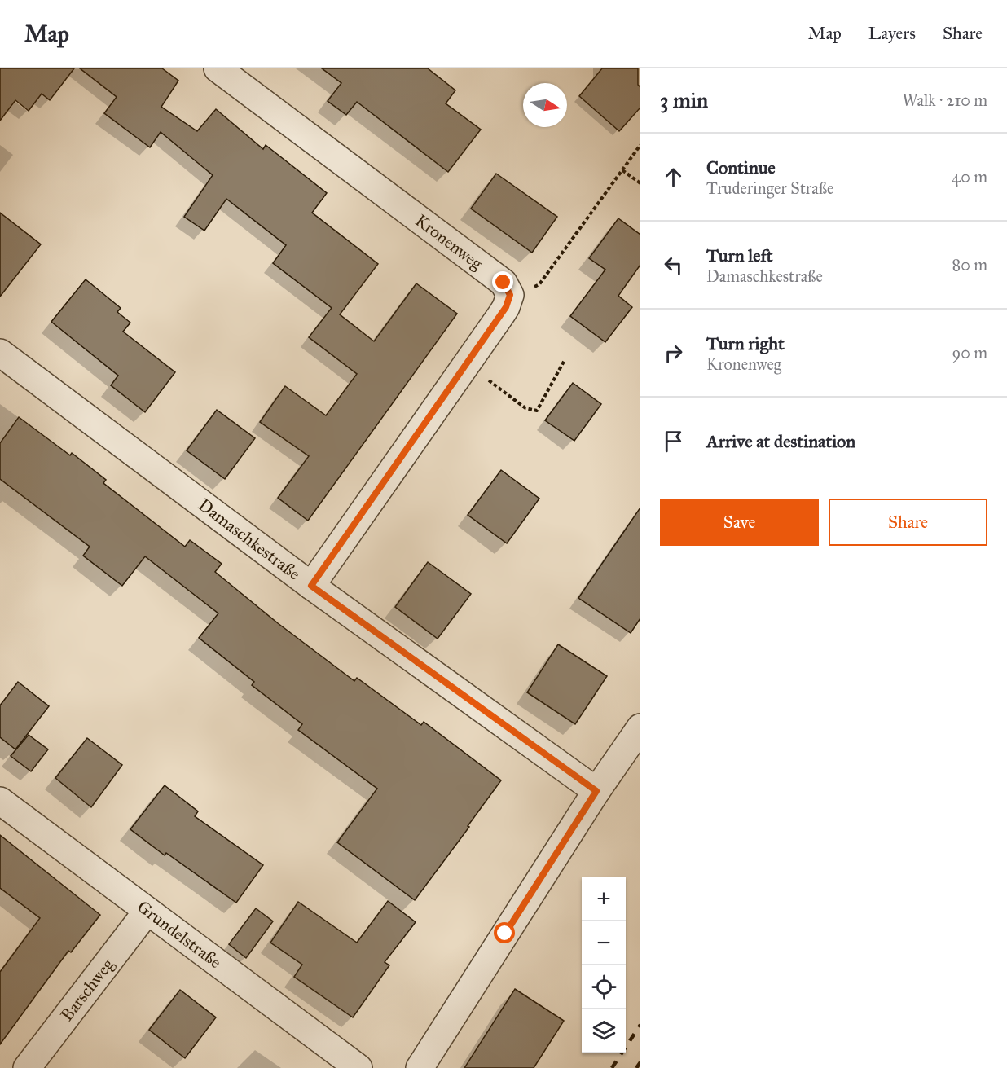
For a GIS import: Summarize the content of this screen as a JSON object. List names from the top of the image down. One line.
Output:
{"streets":{"street":["Kronenweg","Damaschkestraße","Grundelstraße","Barschweg"]},"crossings":[["Kronenweg","Damaschkestraße"],["Grundelstraße","Barschweg"]],"north":"right","page":{"header":"Map","nav":["Map","Layers","Share"],"heading":["3 min","Walk · 210 m"],"list":[["Continue","Truderinger Straße","40 m"],["Turn left","Damaschkestraße","80 m"],["Turn right","Kronenweg","90 m"],"Arrive at destination"],"buttons":["Save","Share"],"map_buttons":["+","−"]}}
